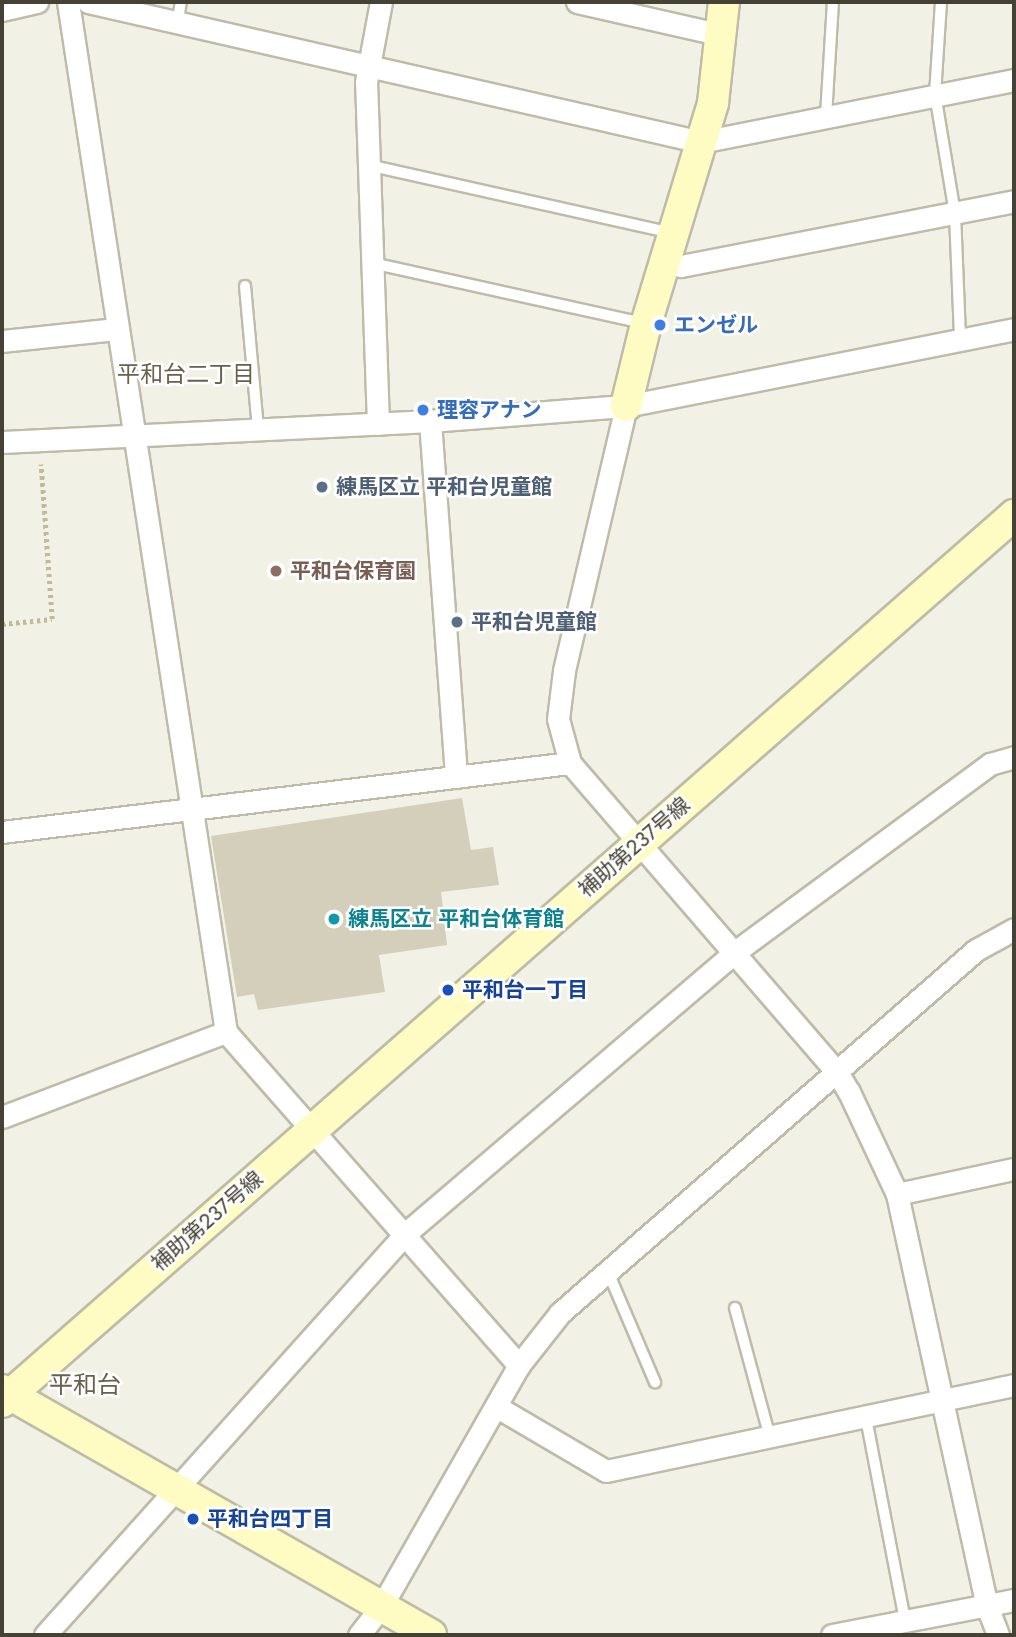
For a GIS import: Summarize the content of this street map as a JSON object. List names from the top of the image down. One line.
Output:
{"streets":{"street":["補助第237号線"]},"districts":["平和台二丁目","平和台"],"places":["エンゼル","理容アナン","練馬区立 平和台児童館","平和台保育園","平和台児童館","練馬区立 平和台体育館","平和台一丁目","平和台四丁目"]}
